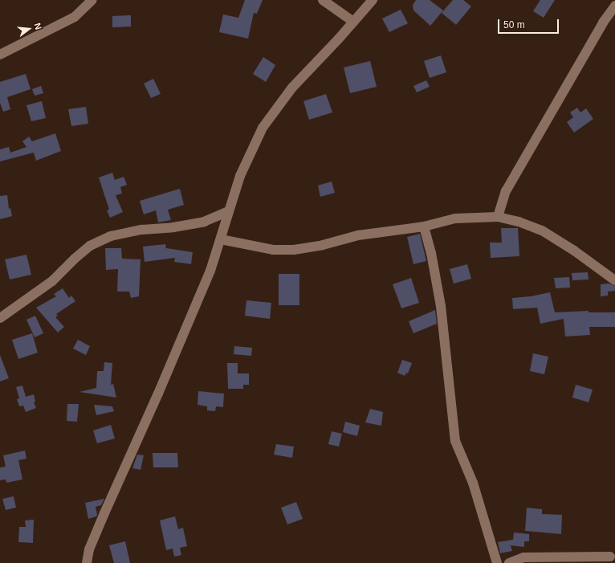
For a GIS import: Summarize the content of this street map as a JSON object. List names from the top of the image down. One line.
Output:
{"scale_bar":"50 m","north":"right"}
